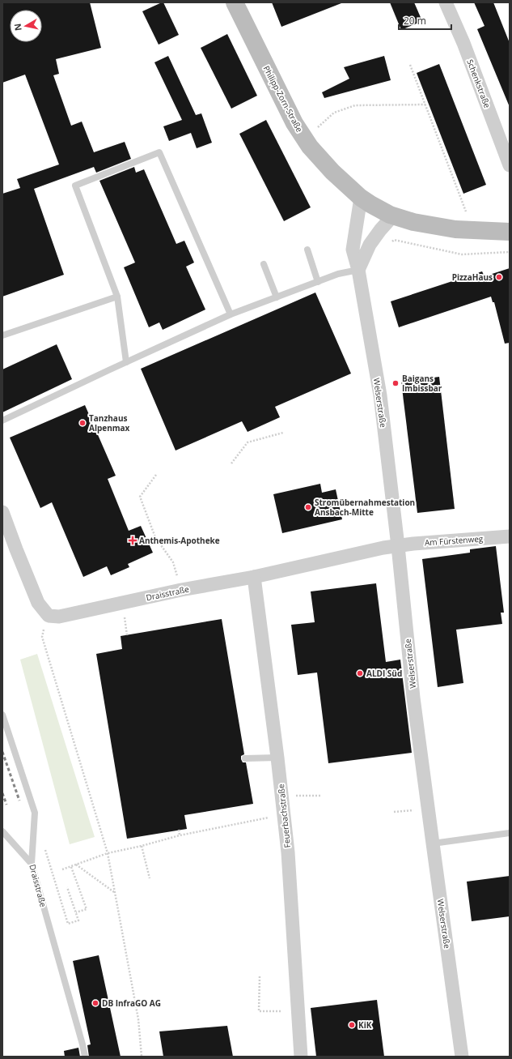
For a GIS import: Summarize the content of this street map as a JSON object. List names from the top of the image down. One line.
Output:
{"streets":{"main road":["Philipp-Zorn-Straße"],"street":["Schenkstraße","Welserstraße","Am Fürstenweg","Draisstraße","Feuerbachstraße"]},"crossings":[["Philipp-Zorn-Straße","Welserstraße"],["Welserstraße","Am Fürstenweg"],["Welserstraße","Draisstraße"],["Am Fürstenweg","Draisstraße"],["Draisstraße","Feuerbachstraße"]],"places":{"other":["PizzaHaus","Baigans Imbissbar","Tanzhaus Alpenmax","Stromübernahmestation Ansbach-Mitte","ALDI Süd","DB InfraGO AG","KiK"],"health":["Anthemis-Apotheke"]},"scale_bar":"20 m","north":"left"}
